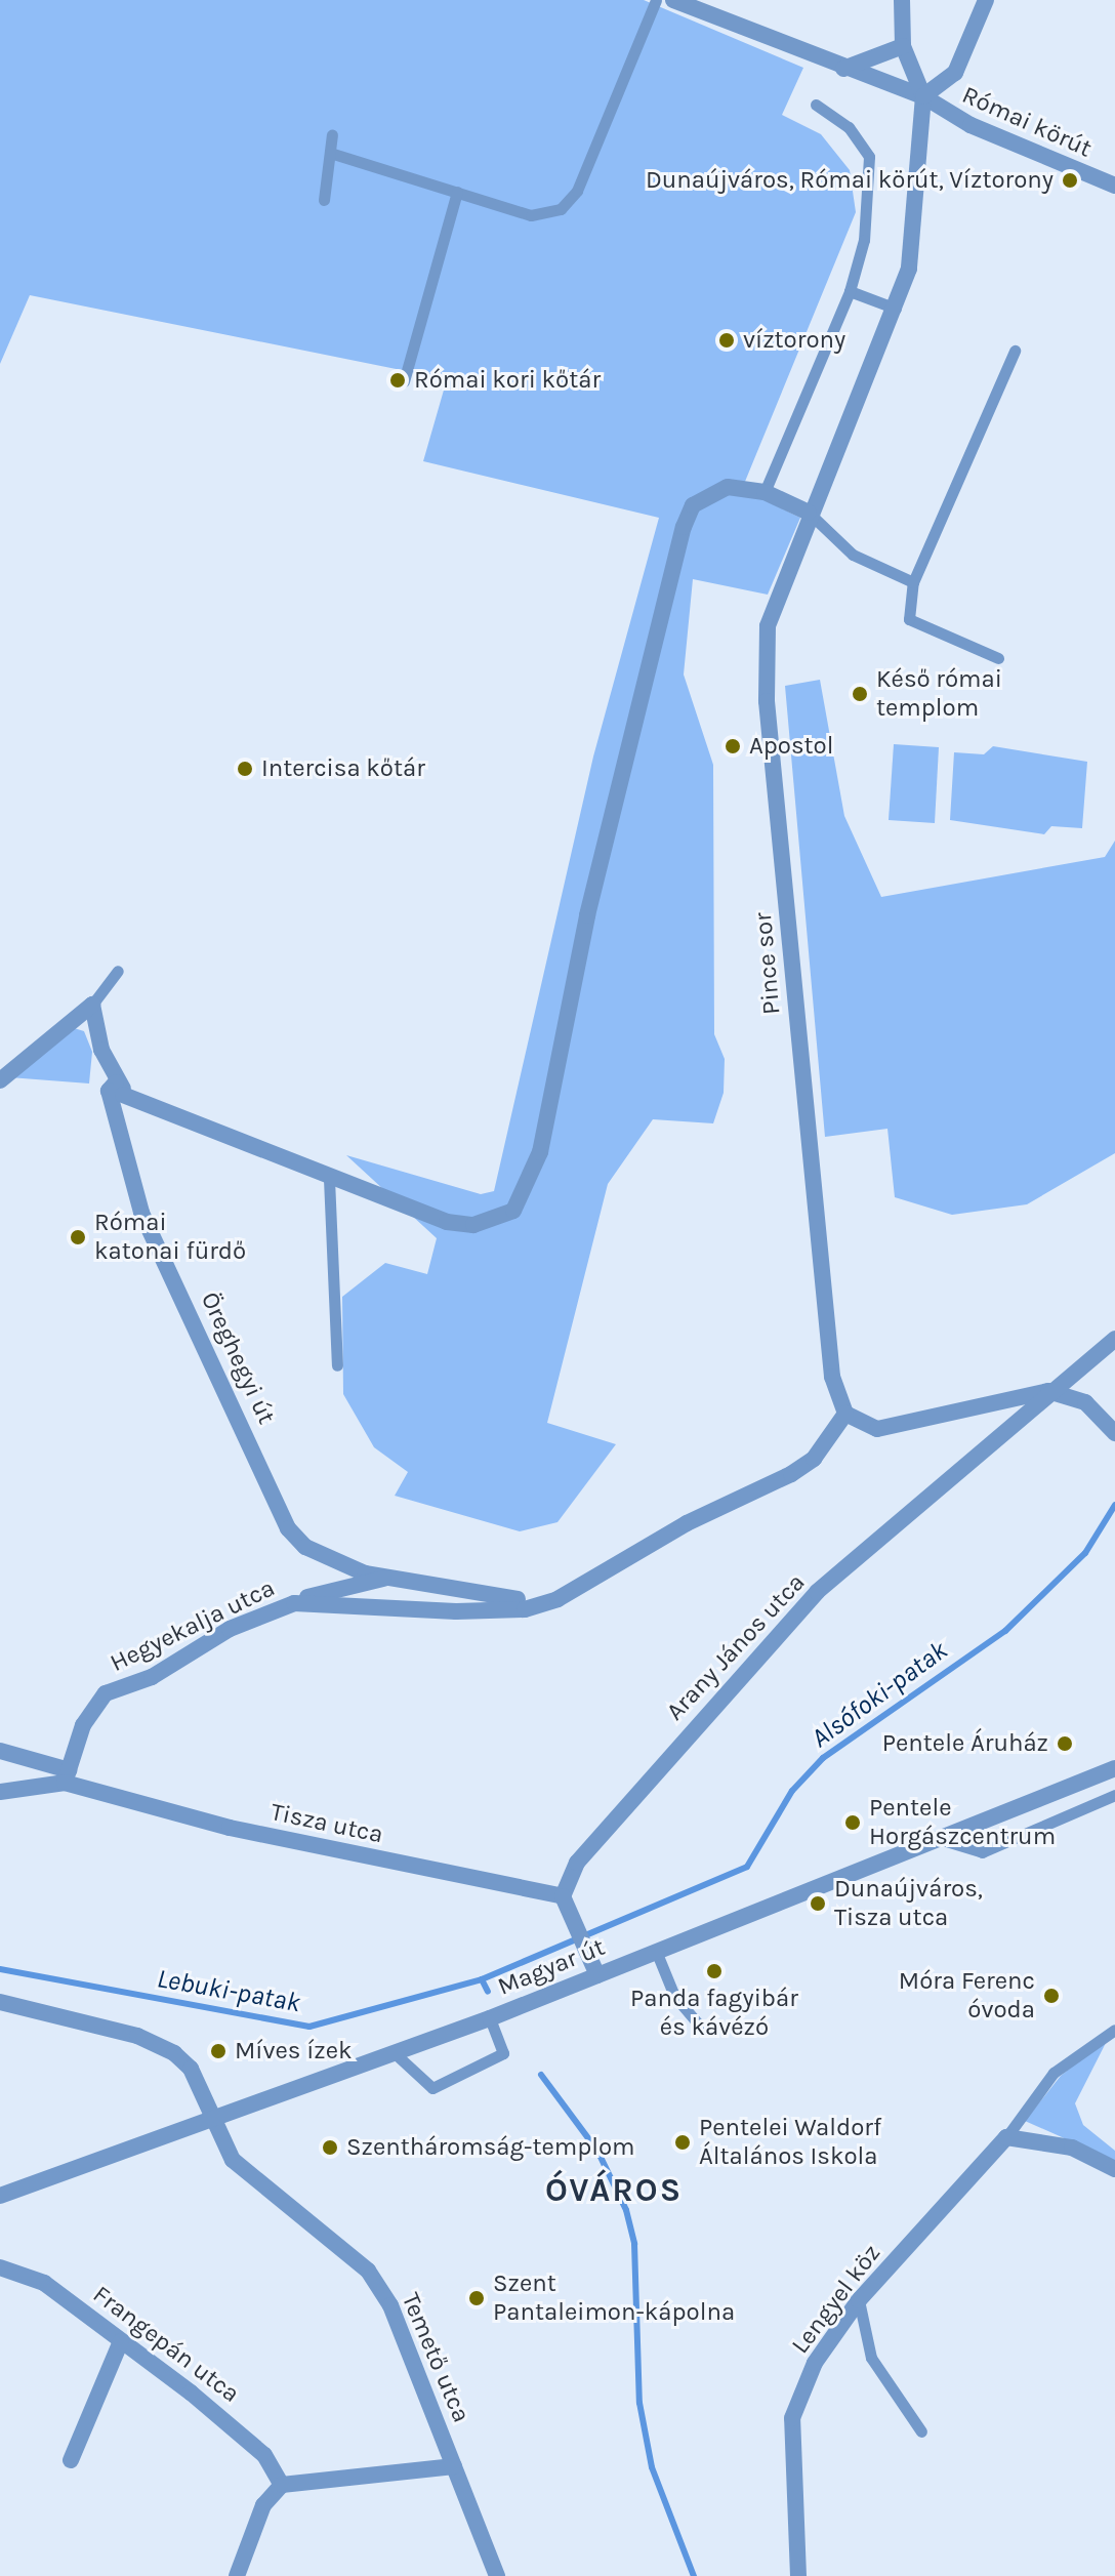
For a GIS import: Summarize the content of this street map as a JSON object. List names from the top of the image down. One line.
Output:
{"streets":{"street":["Római körút","Pince sor","Öreghegyi út","Hegyekalja utca","Arany János utca","Tisza utca","Magyar út","Lengyel köz","Frangepán utca","Temető utca"]},"crossings":[["Római körút","Pince sor"],["Öreghegyi út","Hegyekalja utca"],["Hegyekalja utca","Tisza utca"],["Arany János utca","Tisza utca"],["Magyar út","Temető utca"]],"districts":["ÓVÁROS"],"water":["Alsófoki-patak","Lebuki-patak"],"places":["Dunaújváros, Római körút, Víztorony","víztorony","Római kori kőtár","Késő római templom","Apostol","Intercisa kőtár","Római katonai fürdő","Pentele Áruház","Pentele Horgászcentrum","Dunaújváros, Tisza utca","Panda fagyibár és kávézó","Móra Ferenc óvoda","Míves ízek","Pentelei Waldorf Általános Iskola","Szentháromság-templom","Szent Pantaleimon-kápolna"]}
